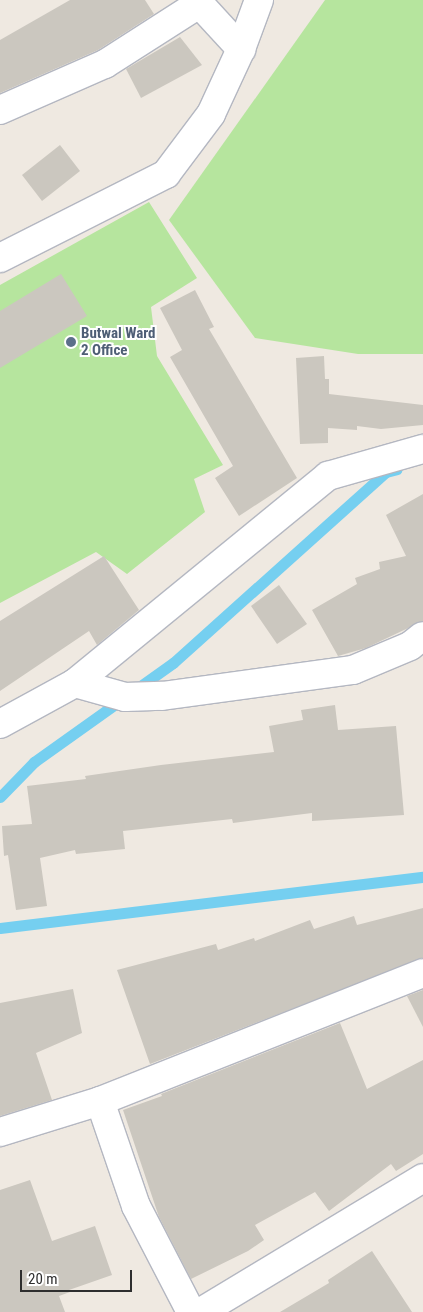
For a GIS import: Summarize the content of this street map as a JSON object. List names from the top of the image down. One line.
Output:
{"places":["Butwal Ward 2 Office"],"scale_bar":"20 m"}
